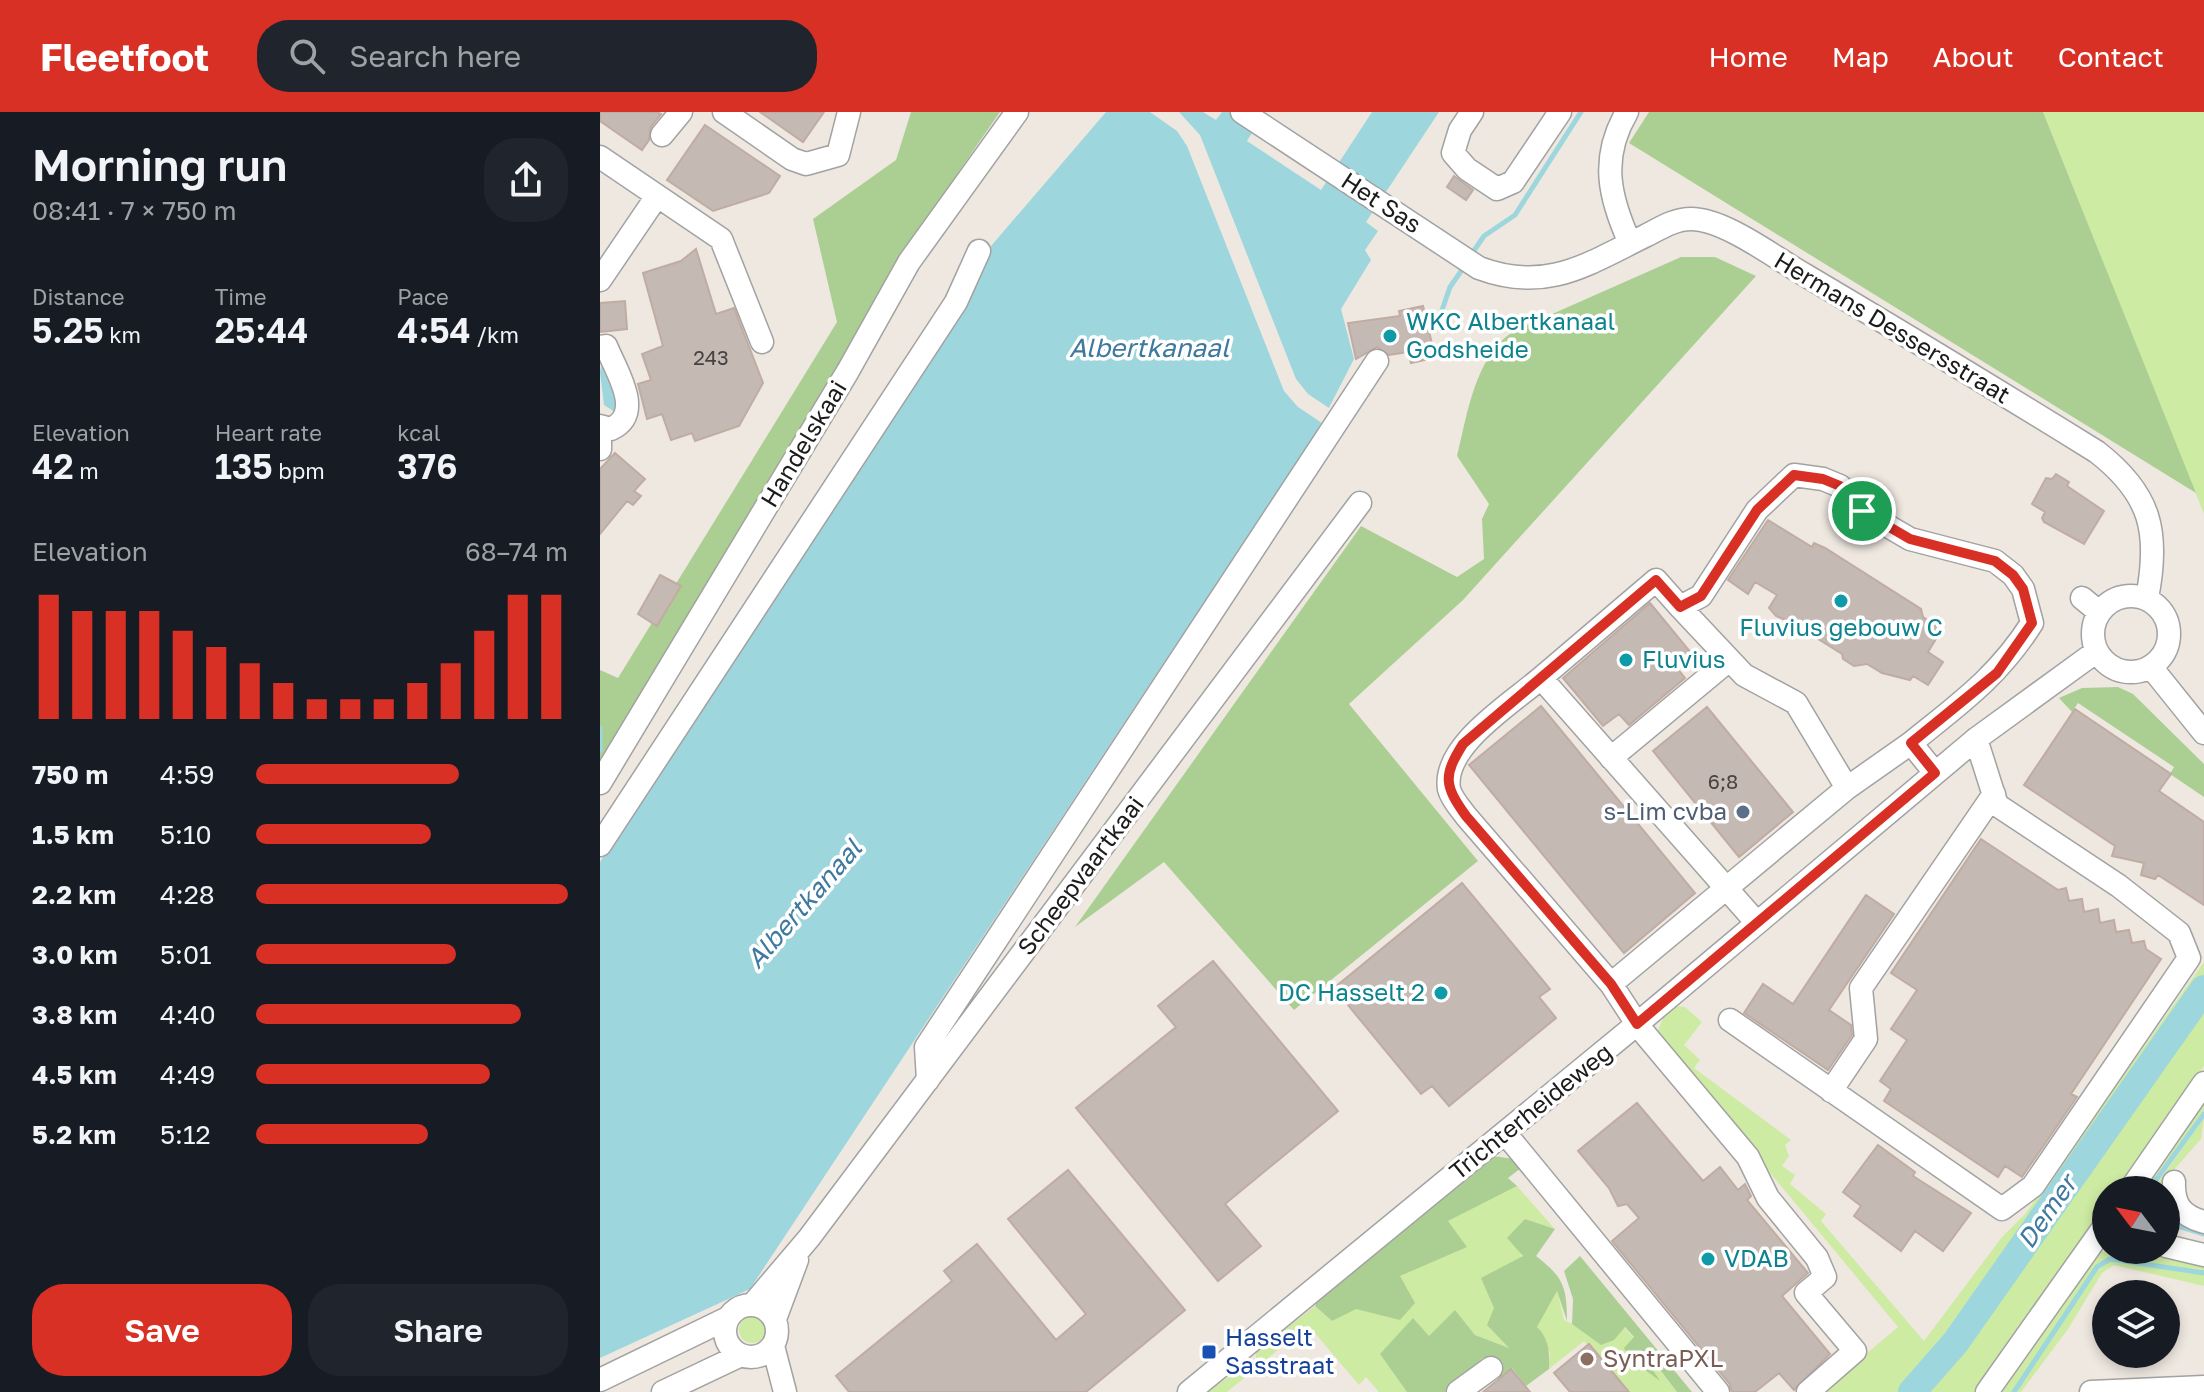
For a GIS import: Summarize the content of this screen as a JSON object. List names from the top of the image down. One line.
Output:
{"streets":{"street":["Het Sas","Hermans Dessersstraat","Handelskaai","Scheepvaartkaai","Trichterheideweg"]},"crossings":[["Het Sas","Hermans Dessersstraat"],["Hermans Dessersstraat","Trichterheideweg"]],"water":["Albertkanaal","Demer"],"places":{"other":["WKC Albertkanaal Godsheide","Fluvius gebouw C","Fluvius","s-Lim cvba","DC Hasselt 2","VDAB","SyntraPXL"],"transit":["Hasselt Sasstraat"]},"house_numbers":["243","6;8"],"north":"top left","page":{"header":"Fleetfoot","search":"Search here","nav":["Home","Map","About","Contact"],"heading":["Morning run","08:41 · 7 × 750 m"],"stats":[["Distance","5.25 km"],["Time","25:44"],["Pace","4:54 /km"],["Elevation","42 m"],["Heart rate","135 bpm"],["kcal","376"]],"chart":["Elevation","68–74 m"],"list":[{"name":"750 m","note":"4:59"},{"name":"1.5 km","note":"5:10"},{"name":"2.2 km","note":"4:28"},{"name":"3.0 km","note":"5:01"},{"name":"3.8 km","note":"4:40"},{"name":"4.5 km","note":"4:49"},{"name":"5.2 km","note":"5:12"}],"buttons":["Save","Share"]}}
